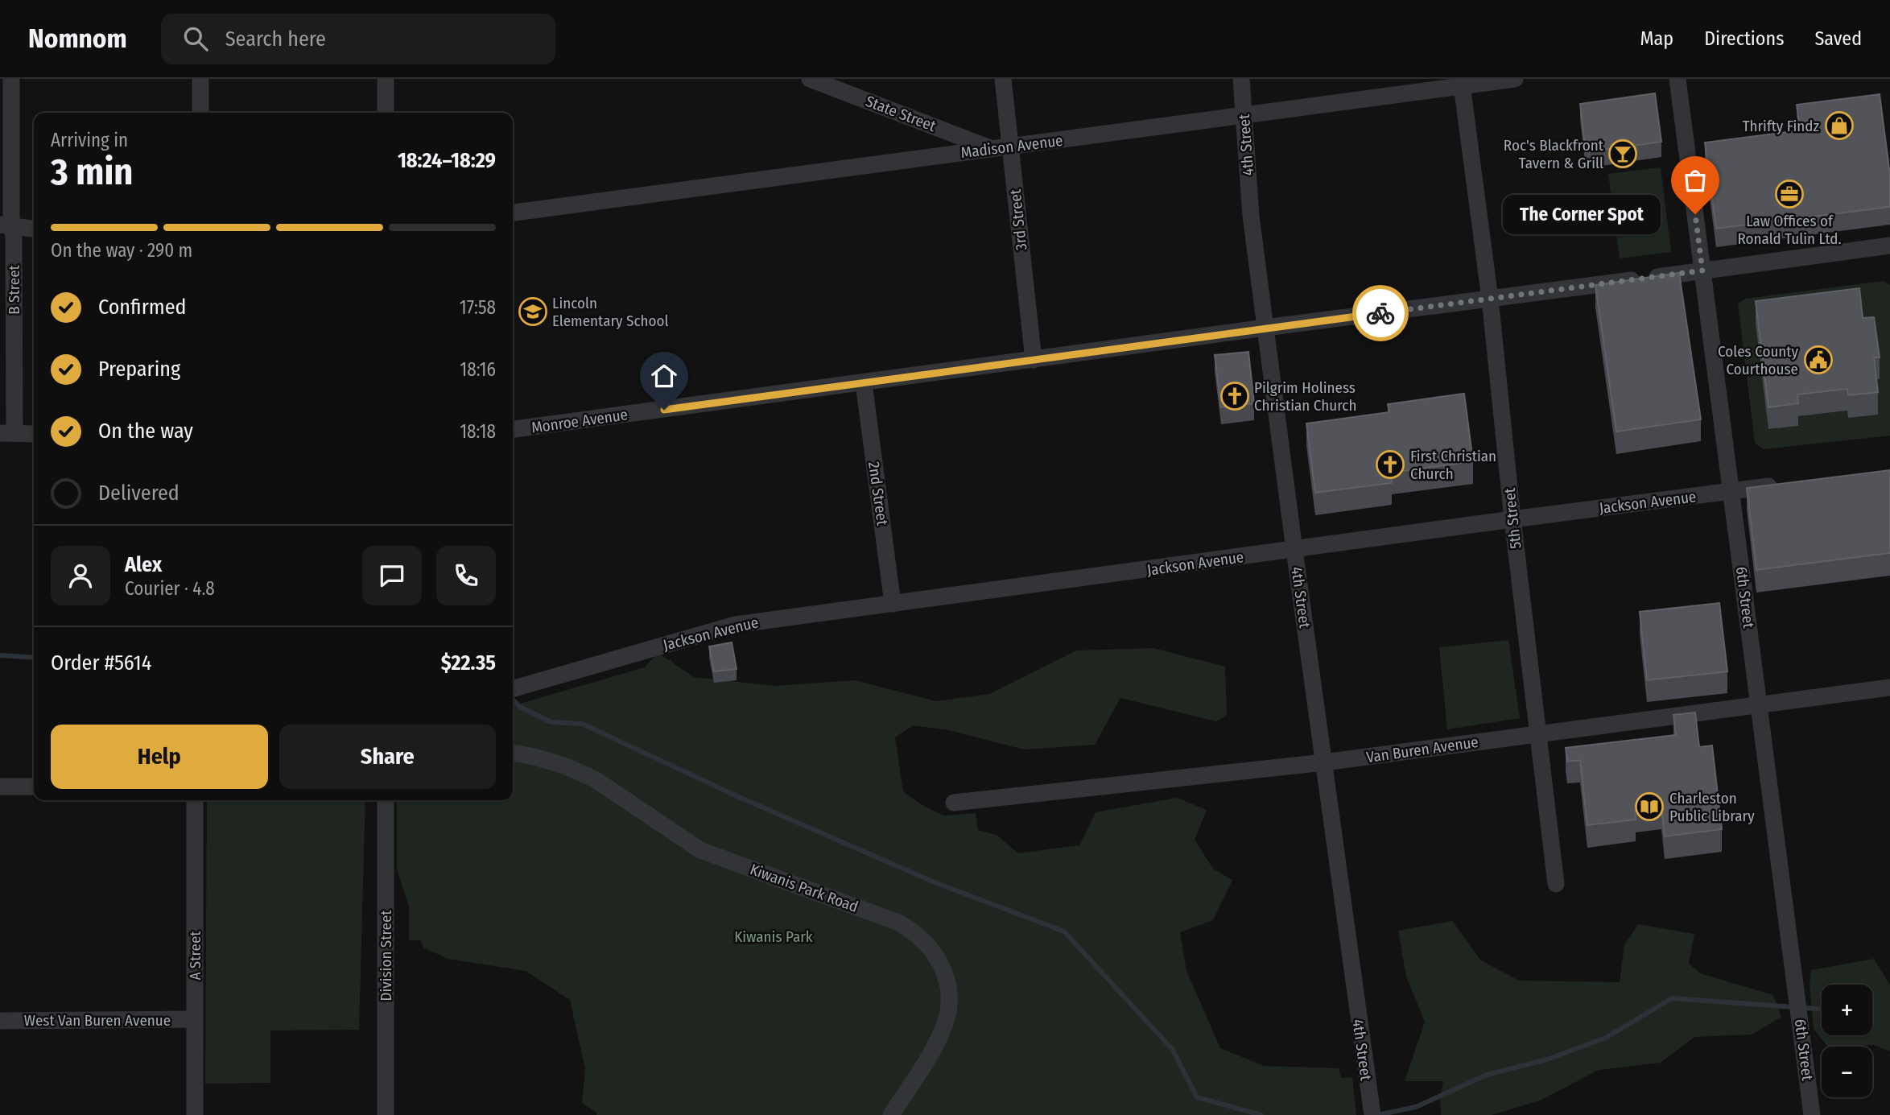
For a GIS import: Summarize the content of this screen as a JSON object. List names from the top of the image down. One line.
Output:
{"streets":{"street":["State Street","4th Street","Madison Avenue","3rd Street","B Street","Monroe Avenue","2nd Street","Jackson Avenue","5th Street","6th Street","Van Buren Avenue","Kiwanis Park Road","A Street","Division Street","West Van Buren Avenue"]},"crossings":[["State Street","Madison Avenue"],["4th Street","Madison Avenue"],["4th Street","Monroe Avenue"],["4th Street","Jackson Avenue"],["4th Street","Van Buren Avenue"],["Madison Avenue","3rd Street"],["Madison Avenue","5th Street"],["3rd Street","Monroe Avenue"],["Monroe Avenue","2nd Street"],["Monroe Avenue","5th Street"],["Monroe Avenue","6th Street"],["2nd Street","Jackson Avenue"],["Jackson Avenue","5th Street"],["Jackson Avenue","6th Street"],["5th Street","Van Buren Avenue"],["6th Street","Van Buren Avenue"],["A Street","West Van Buren Avenue"]],"parks":["Kiwanis Park"],"places":{"shop":["Thrifty Findz"],"bar":["Roc's Blackfront Tavern & Grill"],"office":["Law Offices of Ronald Tulin Ltd."],"other":["The Corner Spot"],"school or university":["Lincoln Elementary School"],"public building":["Coles County Courthouse"],"church":["Pilgrim Holiness Christian Church","First Christian Church"],"library":["Charleston Public Library"]},"page":{"header":"Nomnom","search":"Search here","nav":["Map","Directions","Saved"],"heading":["3 min","Arriving in","18:24–18:29"],"panel":["Alex","Courier · 4.8","Order #5614","$22.35"],"bubble":"The Corner Spot","bar":"On the way · 290 m","list":[["Confirmed","17:58"],["Preparing","18:16"],["On the way","18:18"],"Delivered"],"buttons":["Help","Share"],"map_buttons":["+","−"]}}
